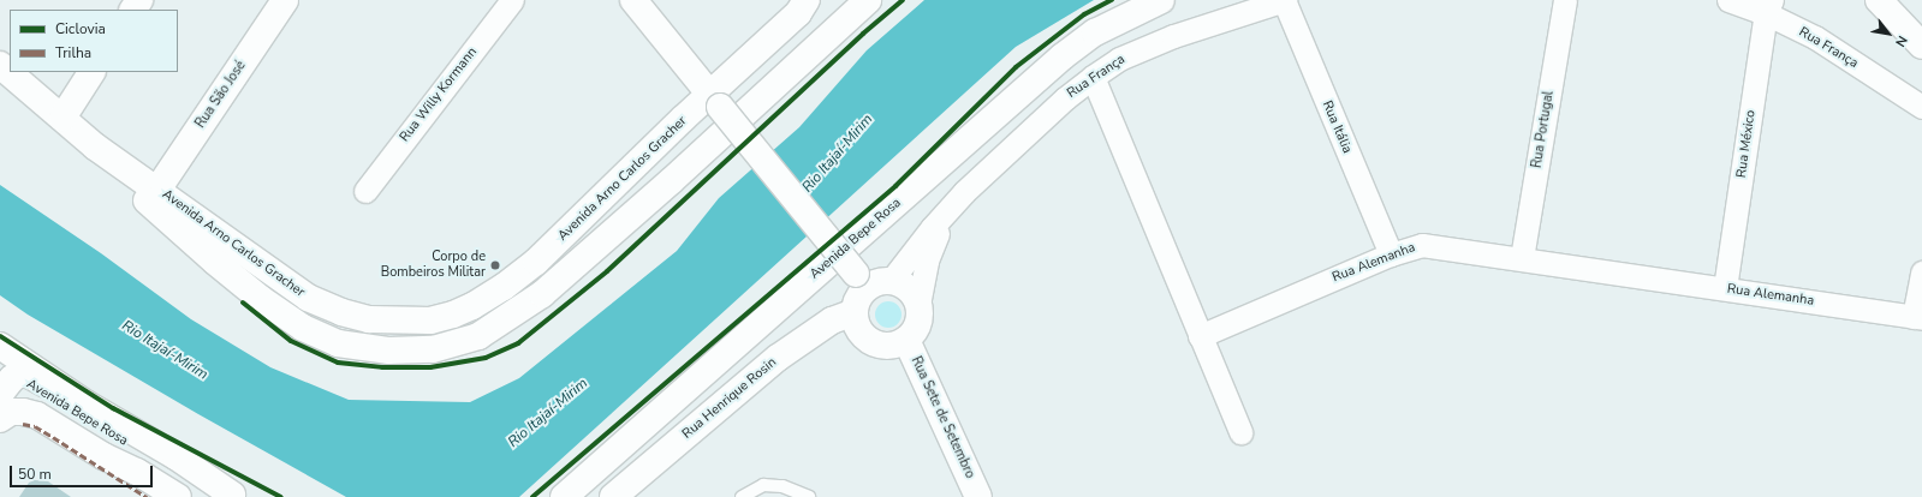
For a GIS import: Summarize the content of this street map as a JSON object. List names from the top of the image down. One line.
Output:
{"streets":{"main road":["Rua São José","Avenida Arno Carlos Gracher","Avenida Bepe Rosa","Rua Henrique Rosin","Rua Sete de Setembro"],"street":["Rua França","Rua Willy Kormann","Rua Itália","Rua Portugal","Rua México","Rua Alemanha"]},"crossings":[["Rua França","Rua Itália"],["Rua França","Rua México"],["Rua França","Rua Henrique Rosin"],["Rua França","Rua Sete de Setembro"],["Rua São José","Avenida Arno Carlos Gracher"],["Rua Itália","Rua Alemanha"],["Rua Portugal","Rua Alemanha"],["Rua México","Rua Alemanha"],["Rua Henrique Rosin","Rua Sete de Setembro"]],"water":["Rio Itajaí-Mirim"],"places":["Corpo de Bombeiros Militar"],"legend":["Ciclovia","Trilha"],"scale_bar":"50 m","north":"bottom right"}
